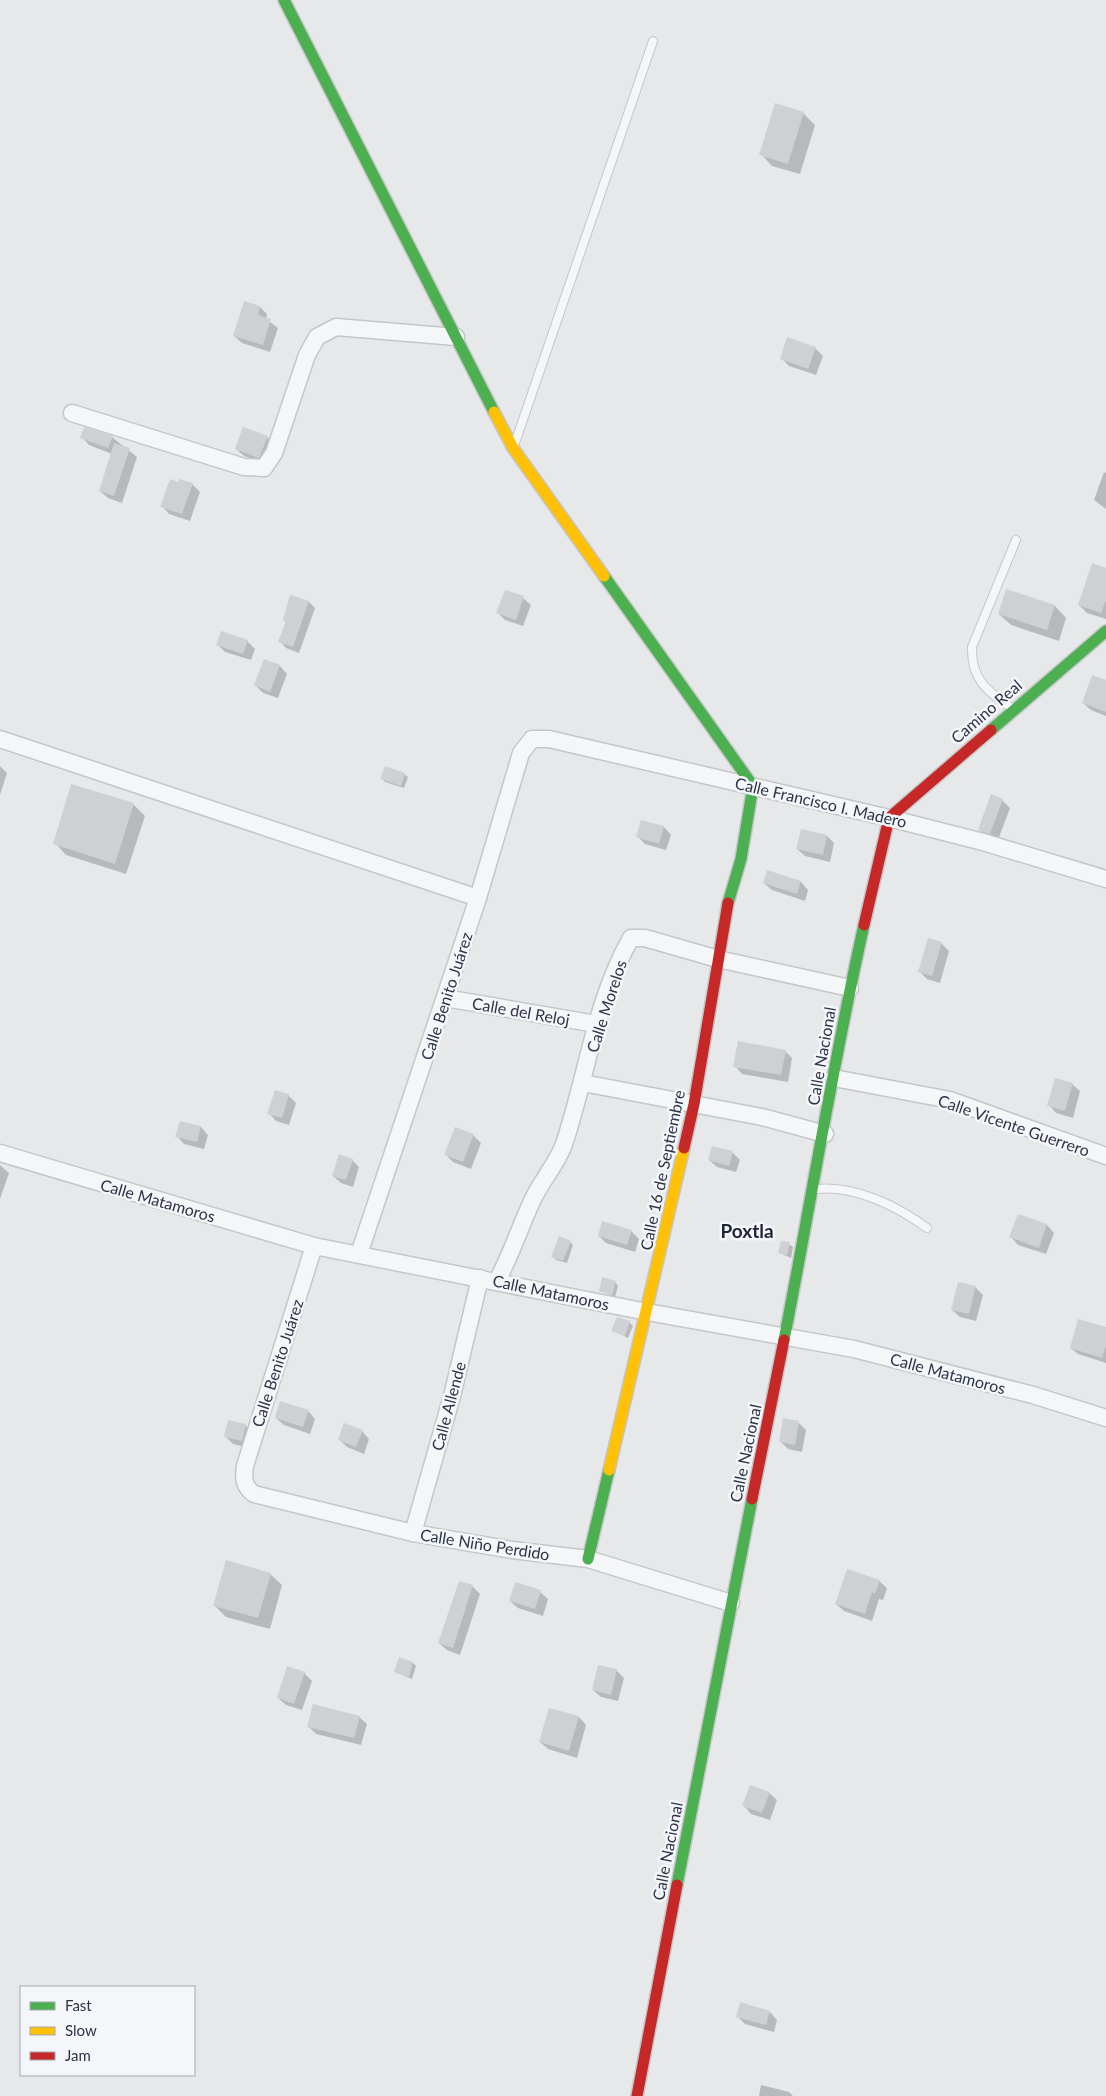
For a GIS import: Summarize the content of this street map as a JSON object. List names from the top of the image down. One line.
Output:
{"streets":{"street":["Camino Real","Calle Francisco I. Madero","Calle Benito Juárez","Calle Morelos","Calle del Reloj","Calle Nacional","Calle Vicente Guerrero","Calle 16 de Septiembre","Calle Matamoros","Calle Allende","Calle Niño Perdido"]},"crossings":[["Camino Real","Calle Francisco I. Madero"],["Camino Real","Calle Nacional"],["Calle Francisco I. Madero","Calle Benito Juárez"],["Calle Francisco I. Madero","Calle Nacional"],["Calle Francisco I. Madero","Calle 16 de Septiembre"],["Calle Benito Juárez","Calle del Reloj"],["Calle Benito Juárez","Calle Matamoros"],["Calle Benito Juárez","Calle Niño Perdido"],["Calle Morelos","Calle del Reloj"],["Calle Morelos","Calle Nacional"],["Calle Morelos","Calle 16 de Septiembre"],["Calle Morelos","Calle Matamoros"],["Calle Nacional","Calle Vicente Guerrero"],["Calle Nacional","Calle Matamoros"],["Calle Nacional","Calle Niño Perdido"],["Calle 16 de Septiembre","Calle Matamoros"],["Calle 16 de Septiembre","Calle Niño Perdido"],["Calle Matamoros","Calle Allende"],["Calle Allende","Calle Niño Perdido"]],"districts":["Poxtla"],"legend":["Fast","Slow","Jam"]}
